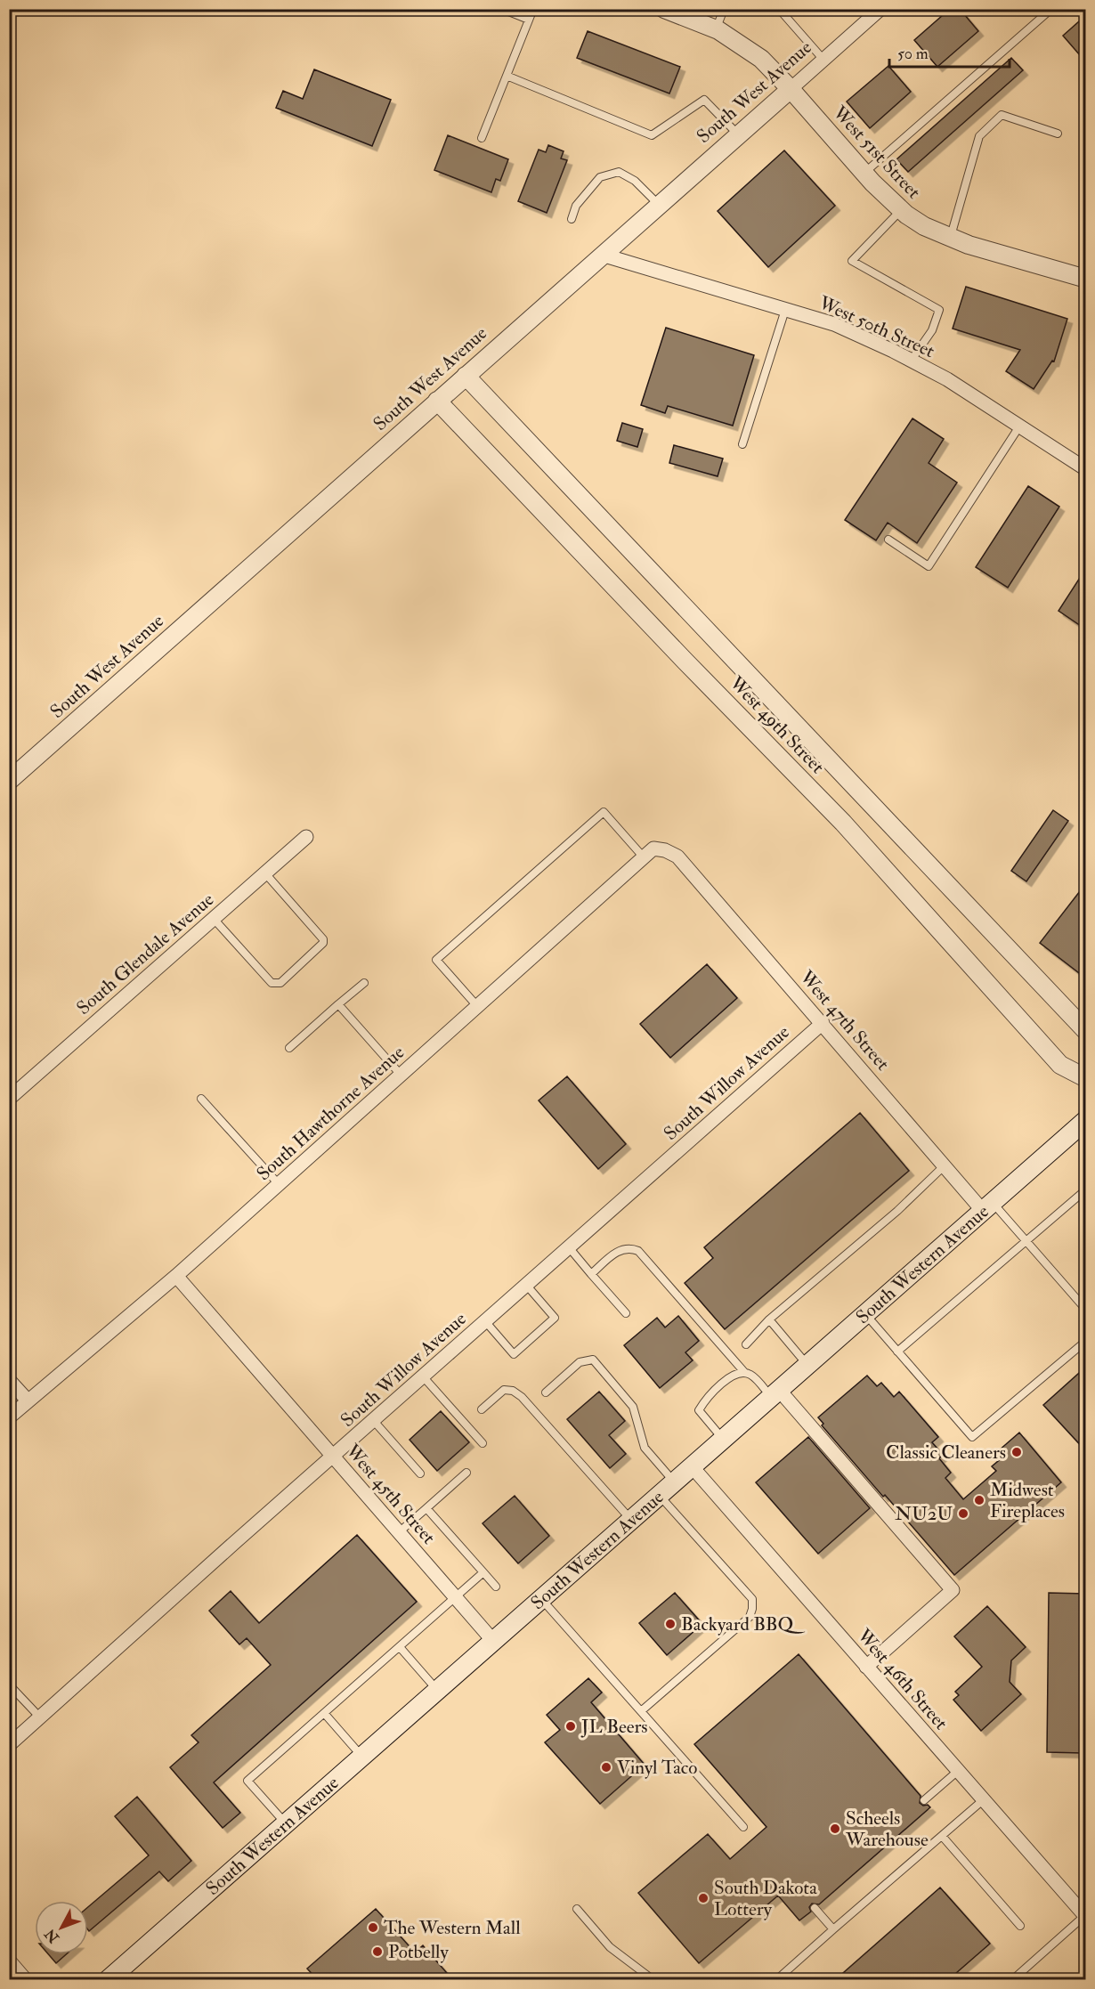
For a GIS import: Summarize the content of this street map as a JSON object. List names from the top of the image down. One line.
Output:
{"streets":{"main road":["South Western Avenue"],"street":["South West Avenue","West 51st Street","West 50th Street","West 49th Street","South Glendale Avenue","West 47th Street","South Willow Avenue","South Hawthorne Avenue","West 45th Street","West 46th Street"]},"crossings":[["South West Avenue","West 51st Street"],["South West Avenue","West 50th Street"],["South West Avenue","West 49th Street"],["West 47th Street","South Willow Avenue"],["West 47th Street","South Hawthorne Avenue"],["West 47th Street","South Western Avenue"],["South Willow Avenue","West 45th Street"],["South Hawthorne Avenue","West 45th Street"],["South Western Avenue","West 45th Street"],["South Western Avenue","West 46th Street"]],"places":["Classic Cleaners","Midwest Fireplaces","NU2U","Backyard BBQ","JL Beers","Vinyl Taco","Scheels Warehouse","South Dakota Lottery","The Western Mall","Potbelly"],"scale_bar":"50 m","north":"bottom left"}
